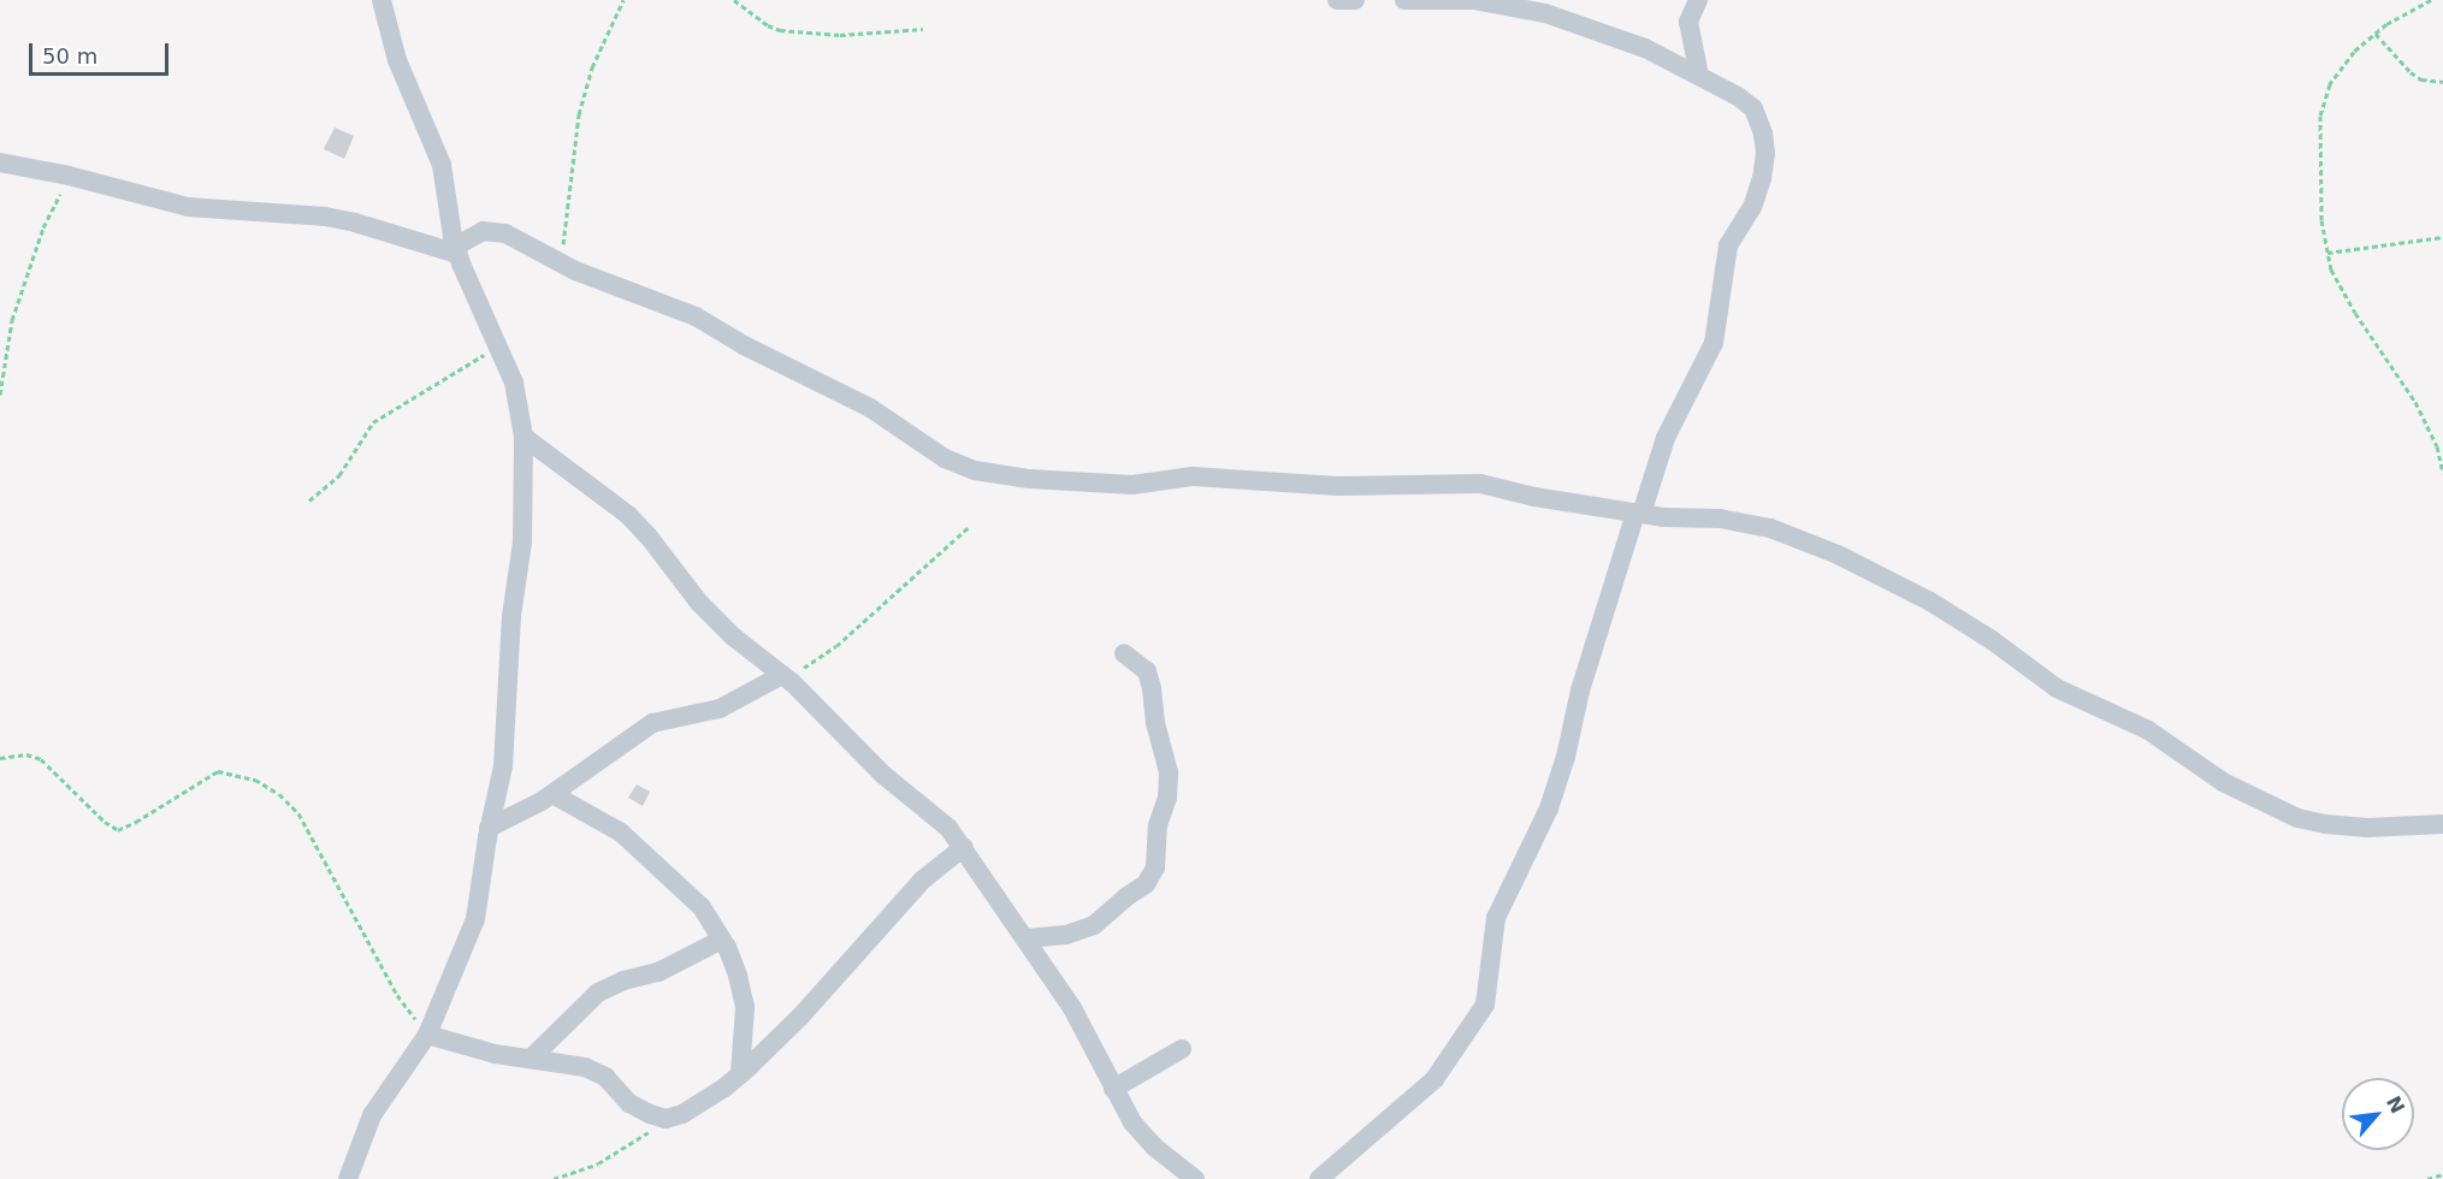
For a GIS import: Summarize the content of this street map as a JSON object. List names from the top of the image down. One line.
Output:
{"scale_bar":"50 m","north":"top right"}
